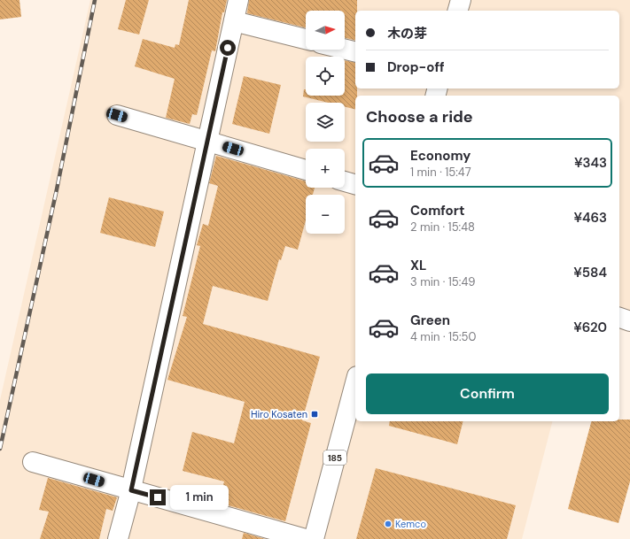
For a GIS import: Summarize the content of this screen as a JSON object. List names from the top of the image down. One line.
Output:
{"streets":{"main road":["185"]},"places":{"transit":["Hiro Kosaten"],"other":["Kemco"]},"north":"right","page":{"map_buttons":["+","−"],"banner":["木の芽","Drop-off"],"heading":"Choose a ride","list":[{"name":"Economy","note":"1 min · 15:47","value":"¥343"},{"name":"Comfort","note":"2 min · 15:48","value":"¥463"},{"name":"XL","note":"3 min · 15:49","value":"¥584"},{"name":"Green","note":"4 min · 15:50","value":"¥620"}],"buttons":"Confirm","bubble":"1 min"}}
